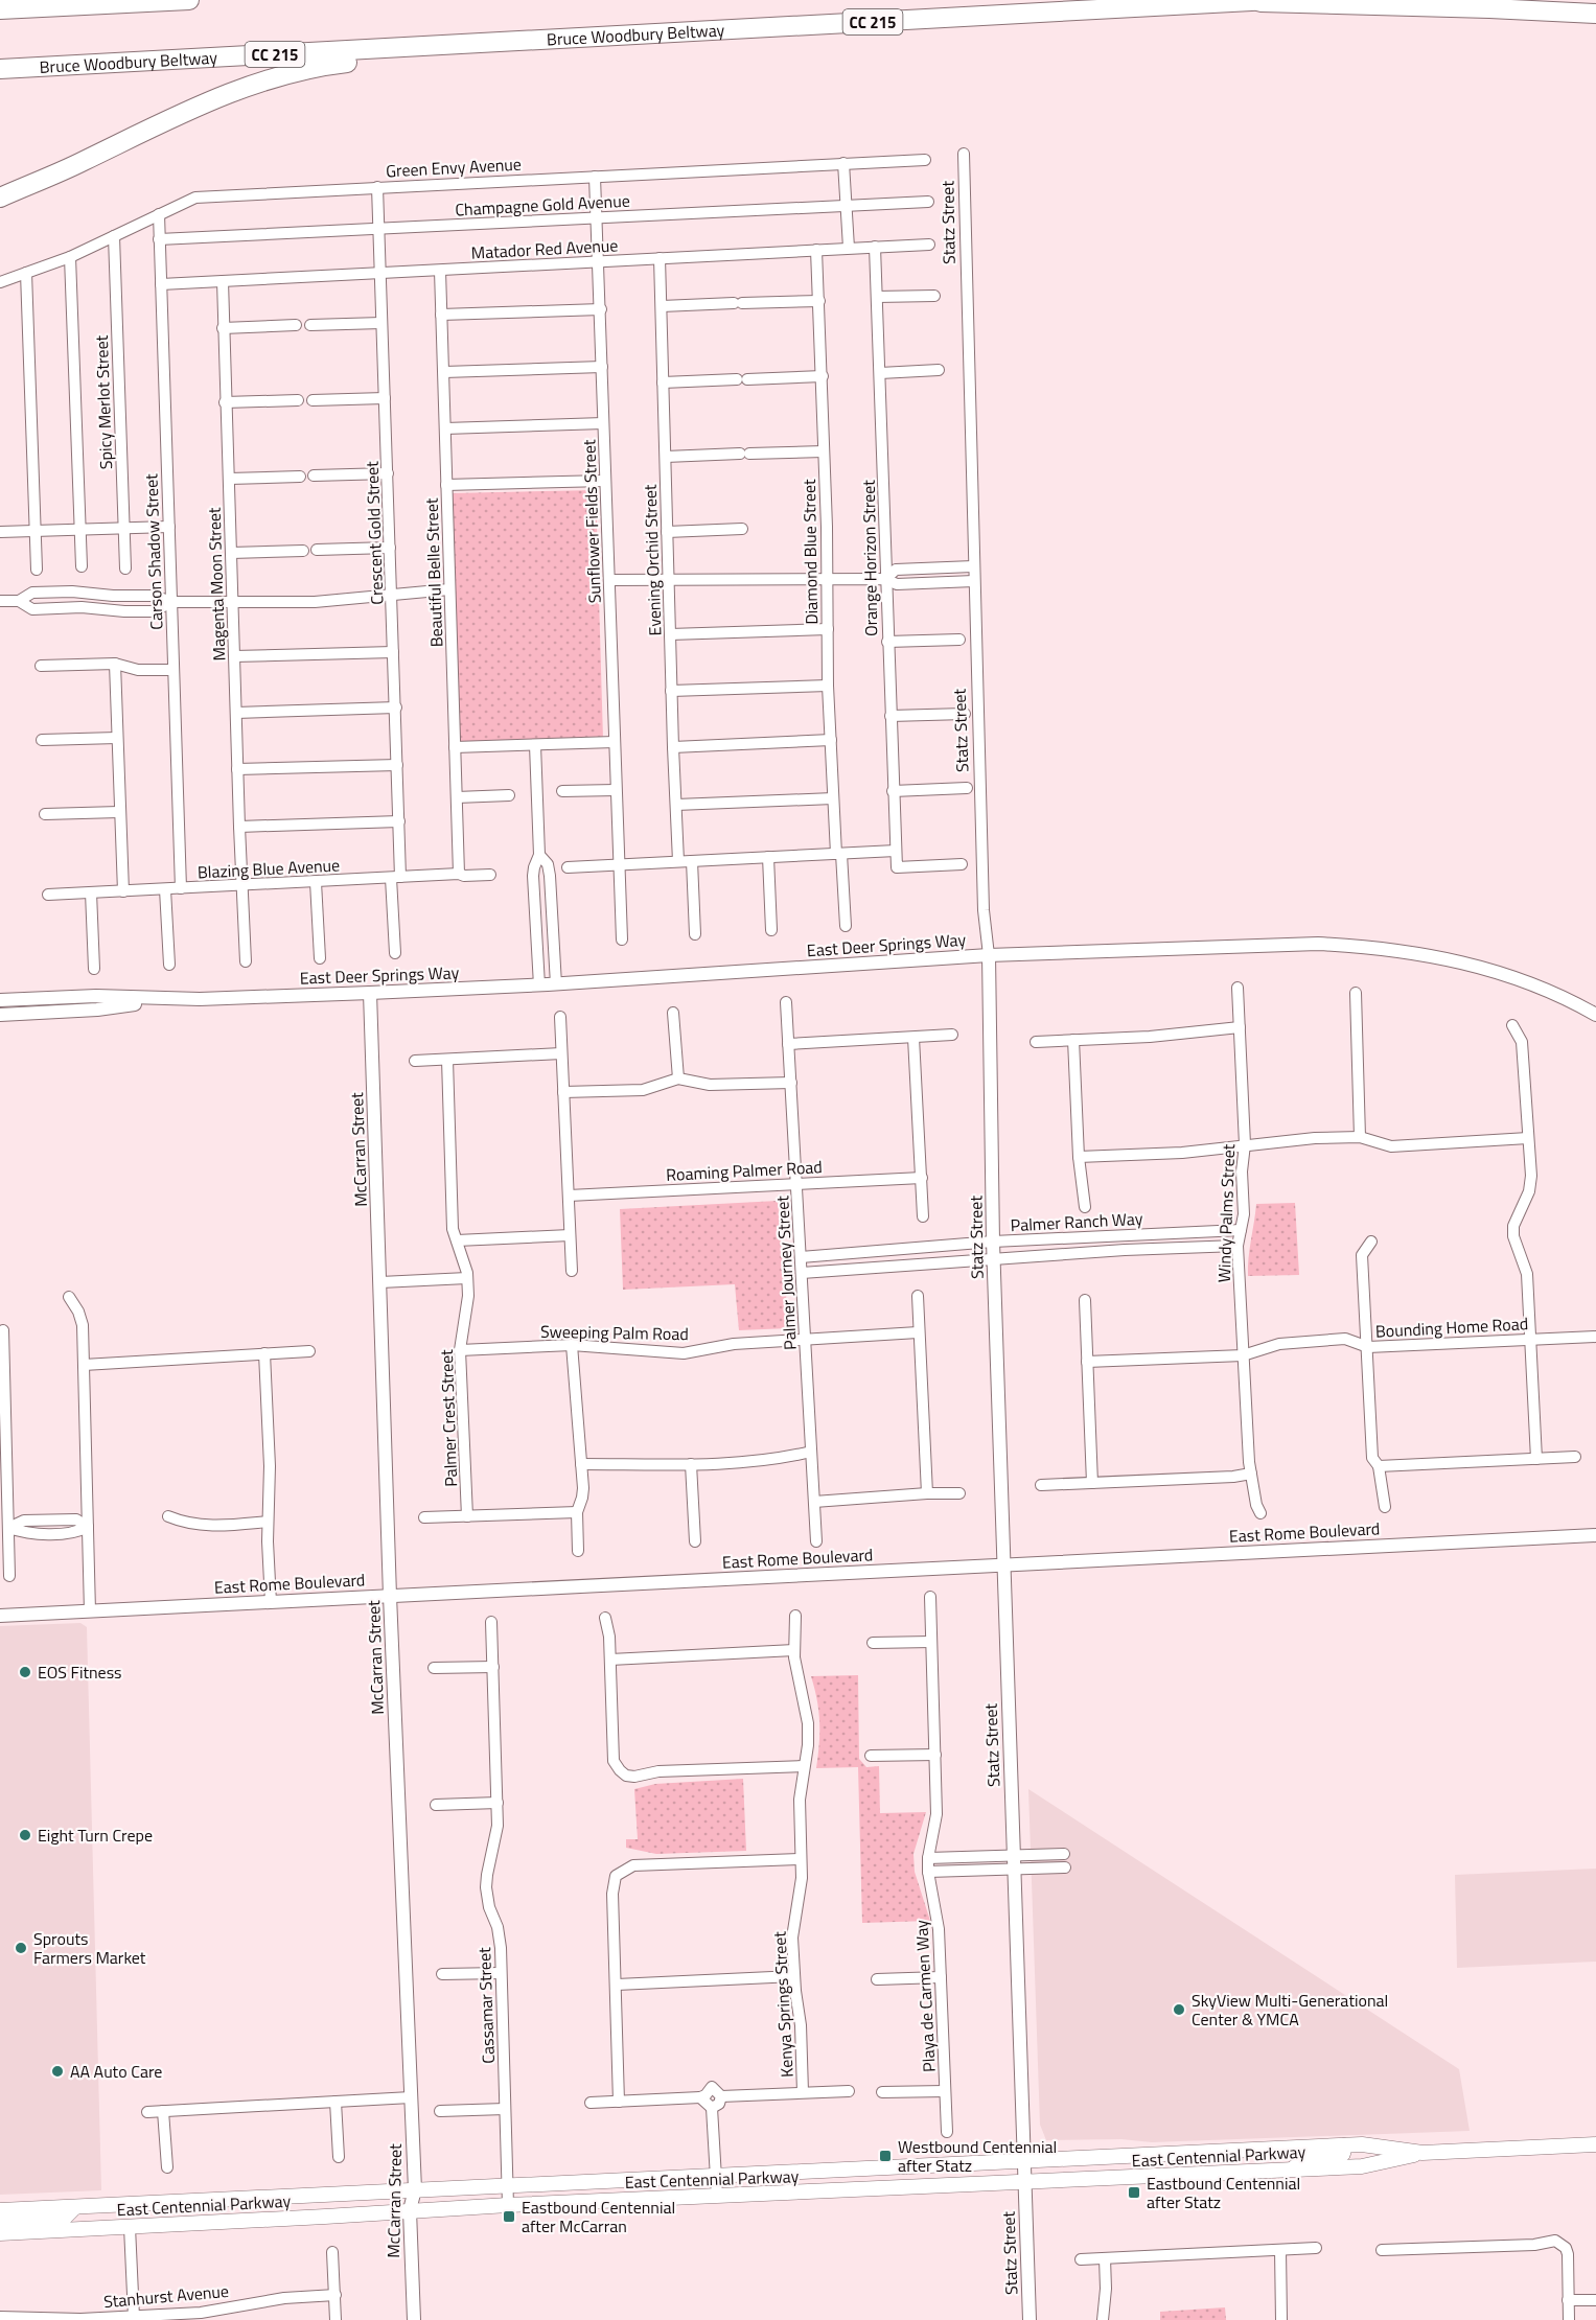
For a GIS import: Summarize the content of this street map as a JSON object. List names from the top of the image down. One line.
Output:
{"streets":{"highway":["CC 215","Bruce Woodbury Beltway"],"main road":["East Centennial Parkway"],"street":["Green Envy Avenue","Champagne Gold Avenue","Statz Street","Matador Red Avenue","Spicy Merlot Street","Sunflower Fields Street","Crescent Gold Street","Carson Shadow Street","Diamond Blue Street","Orange Horizon Street","Evening Orchid Street","Beautiful Belle Street","Magenta Moon Street","Blazing Blue Avenue","East Deer Springs Way","McCarran Street","Roaming Palmer Road","Windy Palms Street","Palmer Ranch Way","Palmer Journey Street","Bounding Home Road","Sweeping Palm Road","Palmer Crest Street","East Rome Boulevard","Playa de Carmen Way","Kenya Springs Street","Cassamar Street","Stanhurst Avenue"]},"crossings":[["Green Envy Avenue","Spicy Merlot Street"],["Green Envy Avenue","Sunflower Fields Street"],["Green Envy Avenue","Crescent Gold Street"],["Green Envy Avenue","Carson Shadow Street"],["Champagne Gold Avenue","Sunflower Fields Street"],["Champagne Gold Avenue","Crescent Gold Street"],["Champagne Gold Avenue","Carson Shadow Street"],["Statz Street","East Deer Springs Way"],["Statz Street","Palmer Ranch Way"],["Statz Street","East Rome Boulevard"],["Statz Street","East Centennial Parkway"],["Matador Red Avenue","Sunflower Fields Street"],["Matador Red Avenue","Crescent Gold Street"],["Matador Red Avenue","Carson Shadow Street"],["Matador Red Avenue","Diamond Blue Street"],["Matador Red Avenue","Orange Horizon Street"],["Matador Red Avenue","Evening Orchid Street"],["Matador Red Avenue","Beautiful Belle Street"],["Matador Red Avenue","Magenta Moon Street"],["Crescent Gold Street","Blazing Blue Avenue"],["Carson Shadow Street","Blazing Blue Avenue"],["Beautiful Belle Street","Blazing Blue Avenue"],["Magenta Moon Street","Blazing Blue Avenue"],["East Deer Springs Way","McCarran Street"],["McCarran Street","East Rome Boulevard"],["McCarran Street","East Centennial Parkway"],["Roaming Palmer Road","Palmer Journey Street"],["Windy Palms Street","Palmer Ranch Way"],["Windy Palms Street","Bounding Home Road"],["Palmer Ranch Way","Palmer Journey Street"],["Palmer Journey Street","Sweeping Palm Road"],["Sweeping Palm Road","Palmer Crest Street"],["Cassamar Street","East Centennial Parkway"]],"places":{"other":["EOS Fitness","Eight Turn Crepe","Sprouts Farmers Market","SkyView Multi-Generational Center & YMCA","AA Auto Care"],"transit":["Westbound Centennial after Statz","Eastbound Centennial after Statz","Eastbound Centennial after McCarran"]}}
